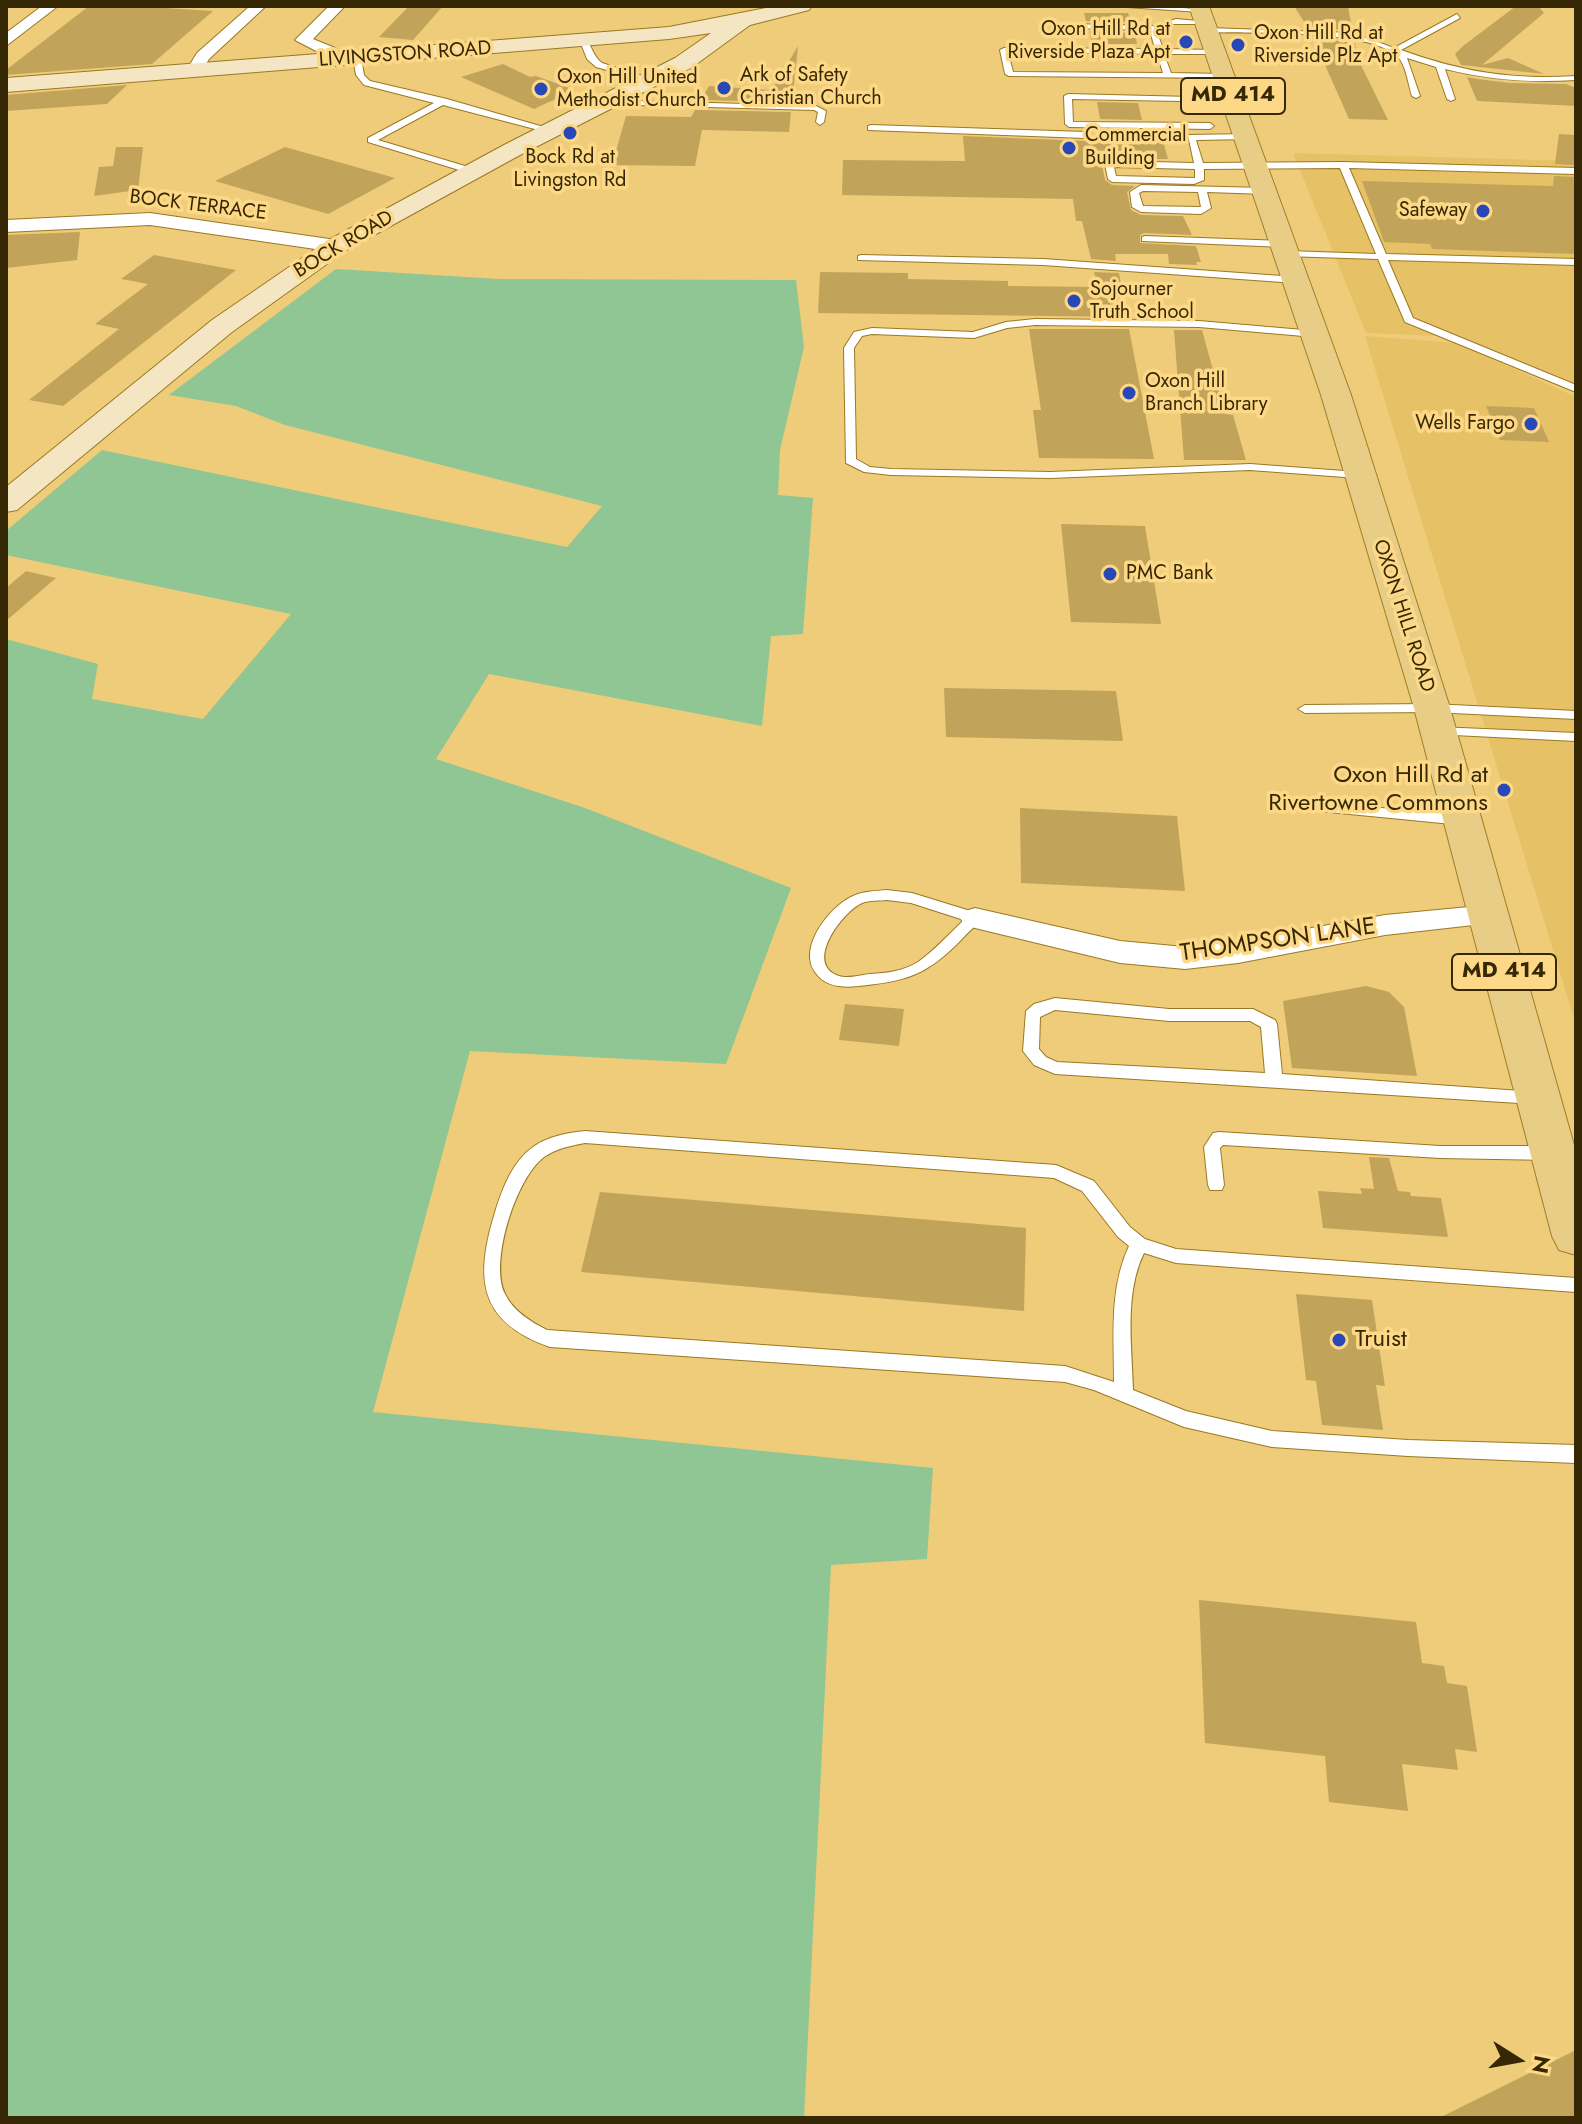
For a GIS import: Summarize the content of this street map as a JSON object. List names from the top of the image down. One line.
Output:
{"streets":{"main road":["LIVINGSTON ROAD","MD 414","BOCK ROAD","OXON HILL ROAD"],"street":["BOCK TERRACE","THOMPSON LANE"]},"crossings":[["LIVINGSTON ROAD","BOCK ROAD"],["BOCK TERRACE","BOCK ROAD"],["OXON HILL ROAD","THOMPSON LANE"]],"places":["Oxon Hill Rd at Riverside Plaza Apt","Oxon Hill Rd at Riverside Plz Apt","Ark of Safety Christian Church","Oxon Hill United Methodist Church","Bock Rd at Livingston Rd","Commercial Building","Safeway","Sojourner Truth School","Oxon Hill Branch Library","Wells Fargo","PMC Bank","Oxon Hill Rd at Rivertowne Commons","Truist"],"north":"right"}
